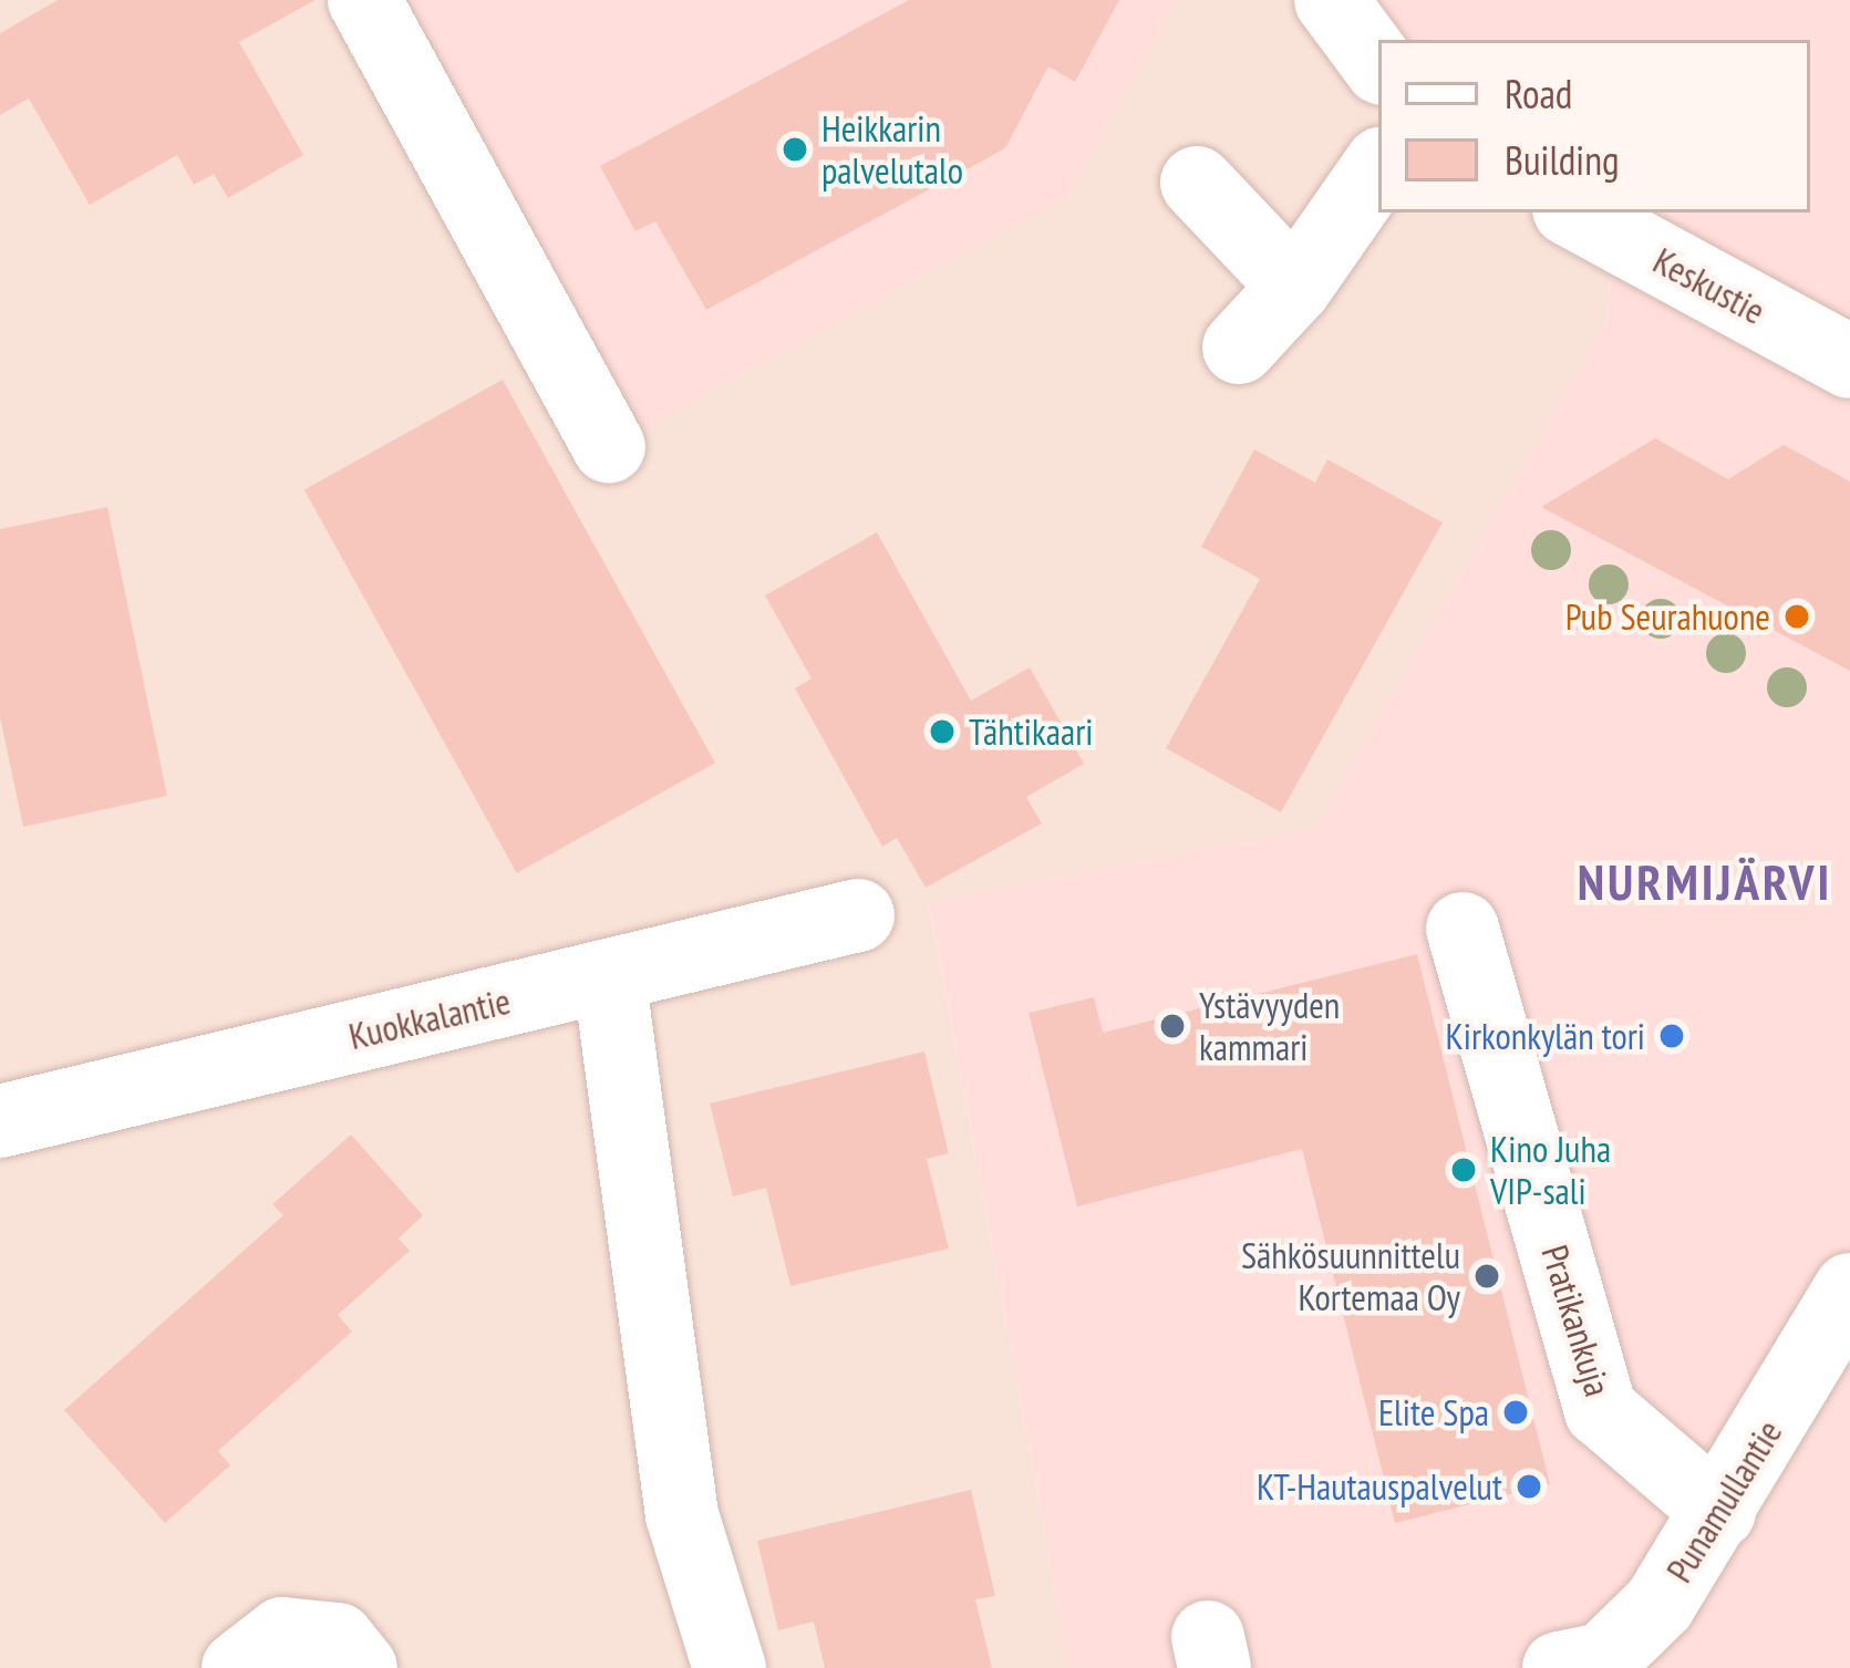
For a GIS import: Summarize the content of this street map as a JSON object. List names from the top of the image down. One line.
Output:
{"streets":{"street":["Keskustie","Kuokkalantie","Pratikankuja","Punamullantie"]},"crossings":[["Pratikankuja","Punamullantie"]],"districts":["NURMIJÄRVI"],"places":["Heikkarin palvelutalo","Pub Seurahuone","Tähtikaari","Ystävyyden kammari","Kirkonkylän tori","Kino Juha VIP-sali","Sähkösuunnittelu Kortemaa Oy","Elite Spa","KT-Hautauspalvelut"],"legend":["Road","Building"]}
